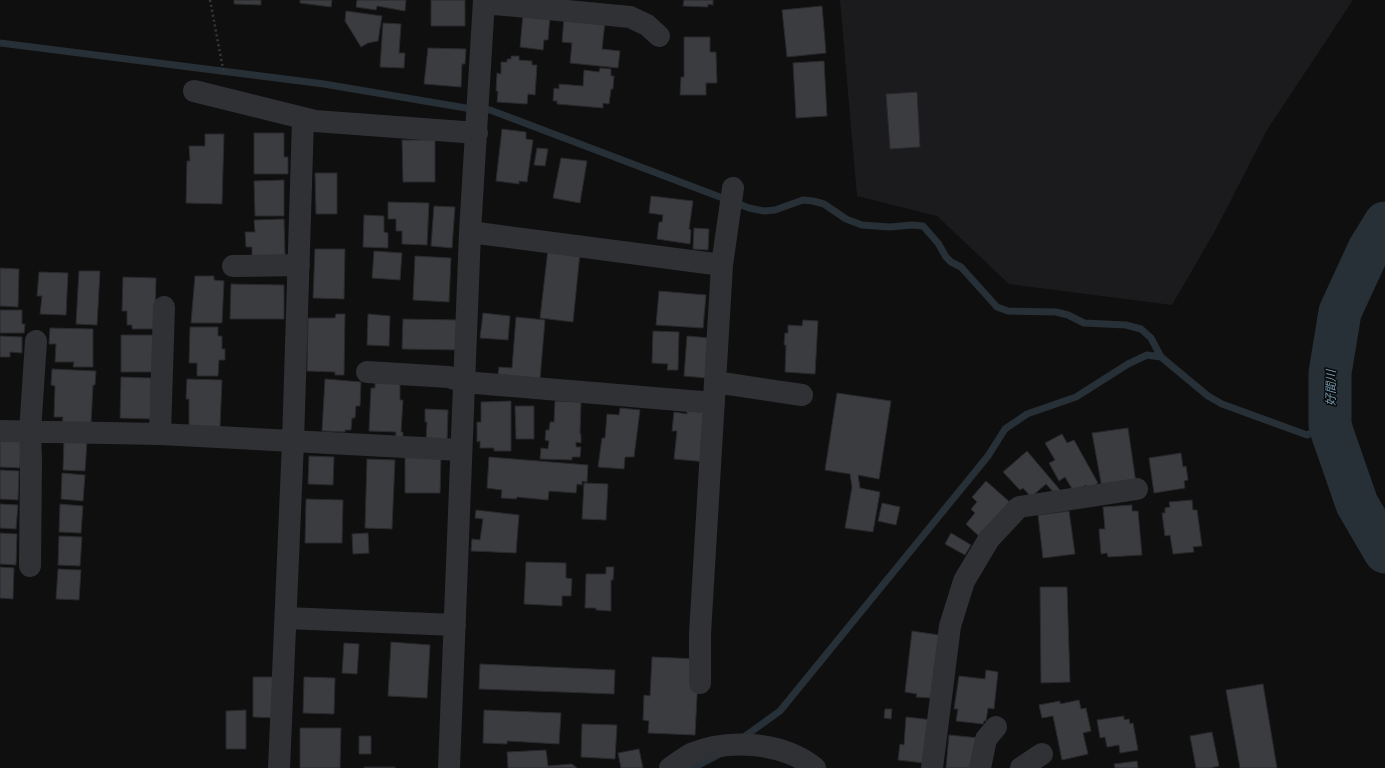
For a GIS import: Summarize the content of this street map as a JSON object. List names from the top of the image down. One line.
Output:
{"water":["好間川"]}
